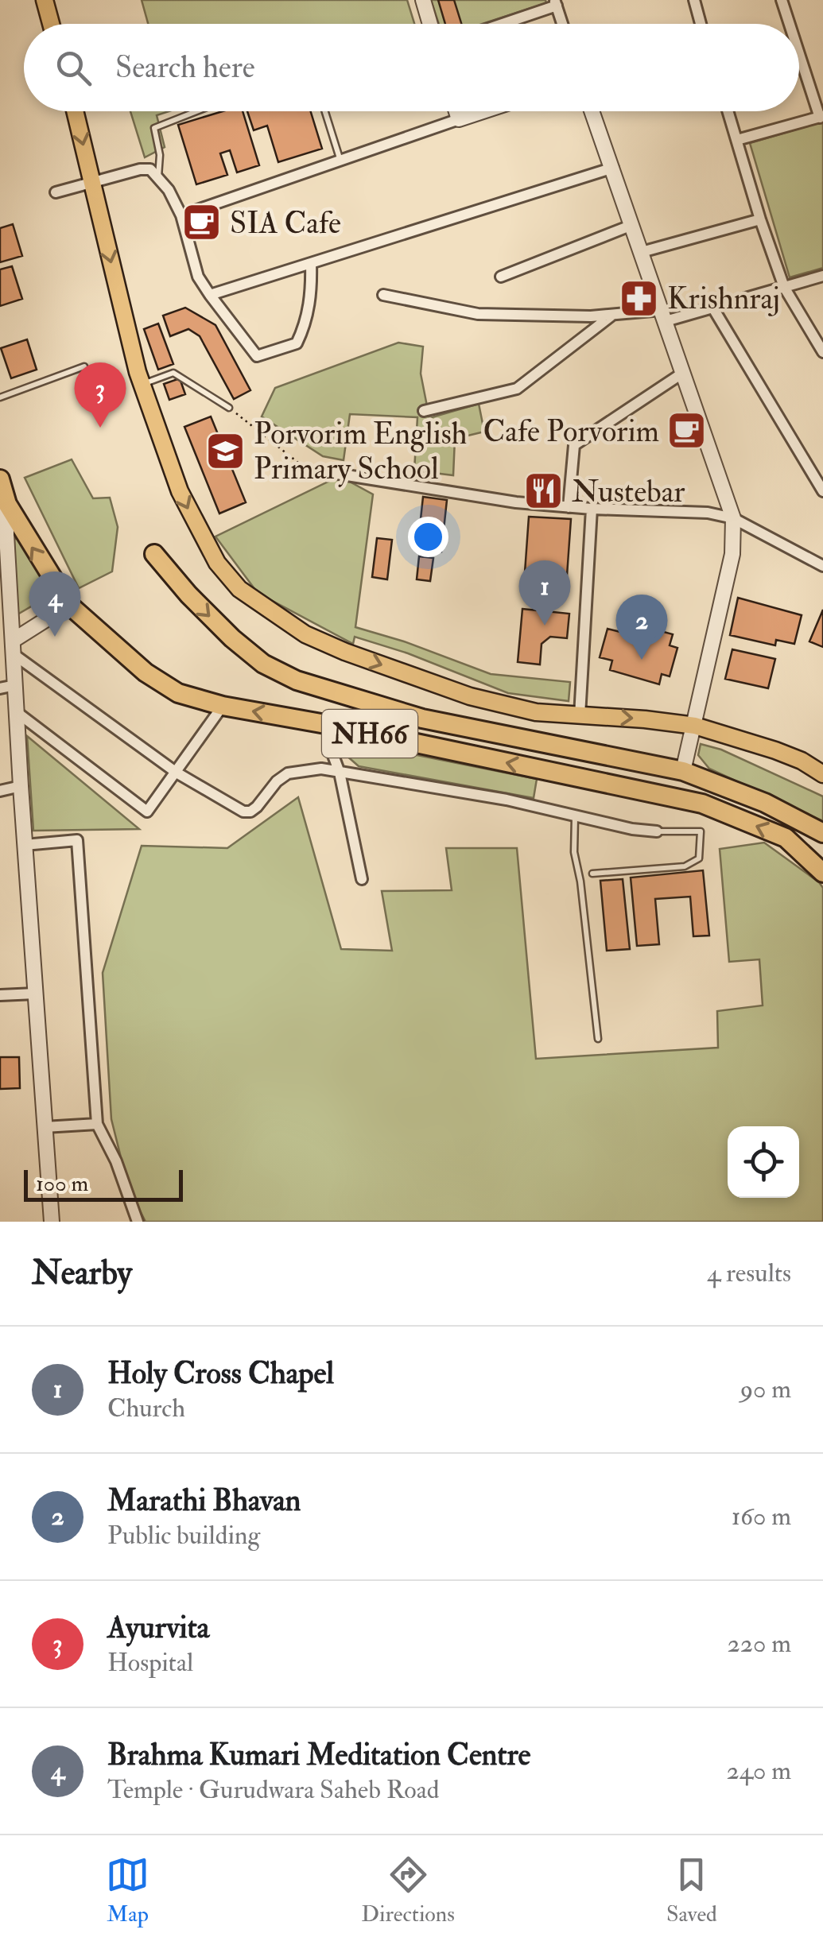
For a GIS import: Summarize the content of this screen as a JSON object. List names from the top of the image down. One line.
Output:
{"streets":{"highway":["NH66"]},"places":{"cafe":["SIA Cafe","Cafe Porvorim"],"pharmacy":["Krishnraj"],"school or university":["Porvorim English Primary School"],"restaurant":["Nustebar"]},"scale_bar":"100 m","page":{"search":"Search here","pins":["3","1","4","2"],"scale":"100 m","heading":["Nearby","4 results"],"list":[{"mark":"1","name":"Holy Cross Chapel","note":"Church","value":"90 m"},{"mark":"2","name":"Marathi Bhavan","note":"Public building","value":"160 m"},{"mark":"3","name":"Ayurvita","note":"Hospital","value":"220 m"},{"mark":"4","name":"Brahma Kumari Meditation Centre","note":"Temple · Gurudwara Saheb Road","value":"240 m"}],"nav":["Map","Directions","Saved"]}}
